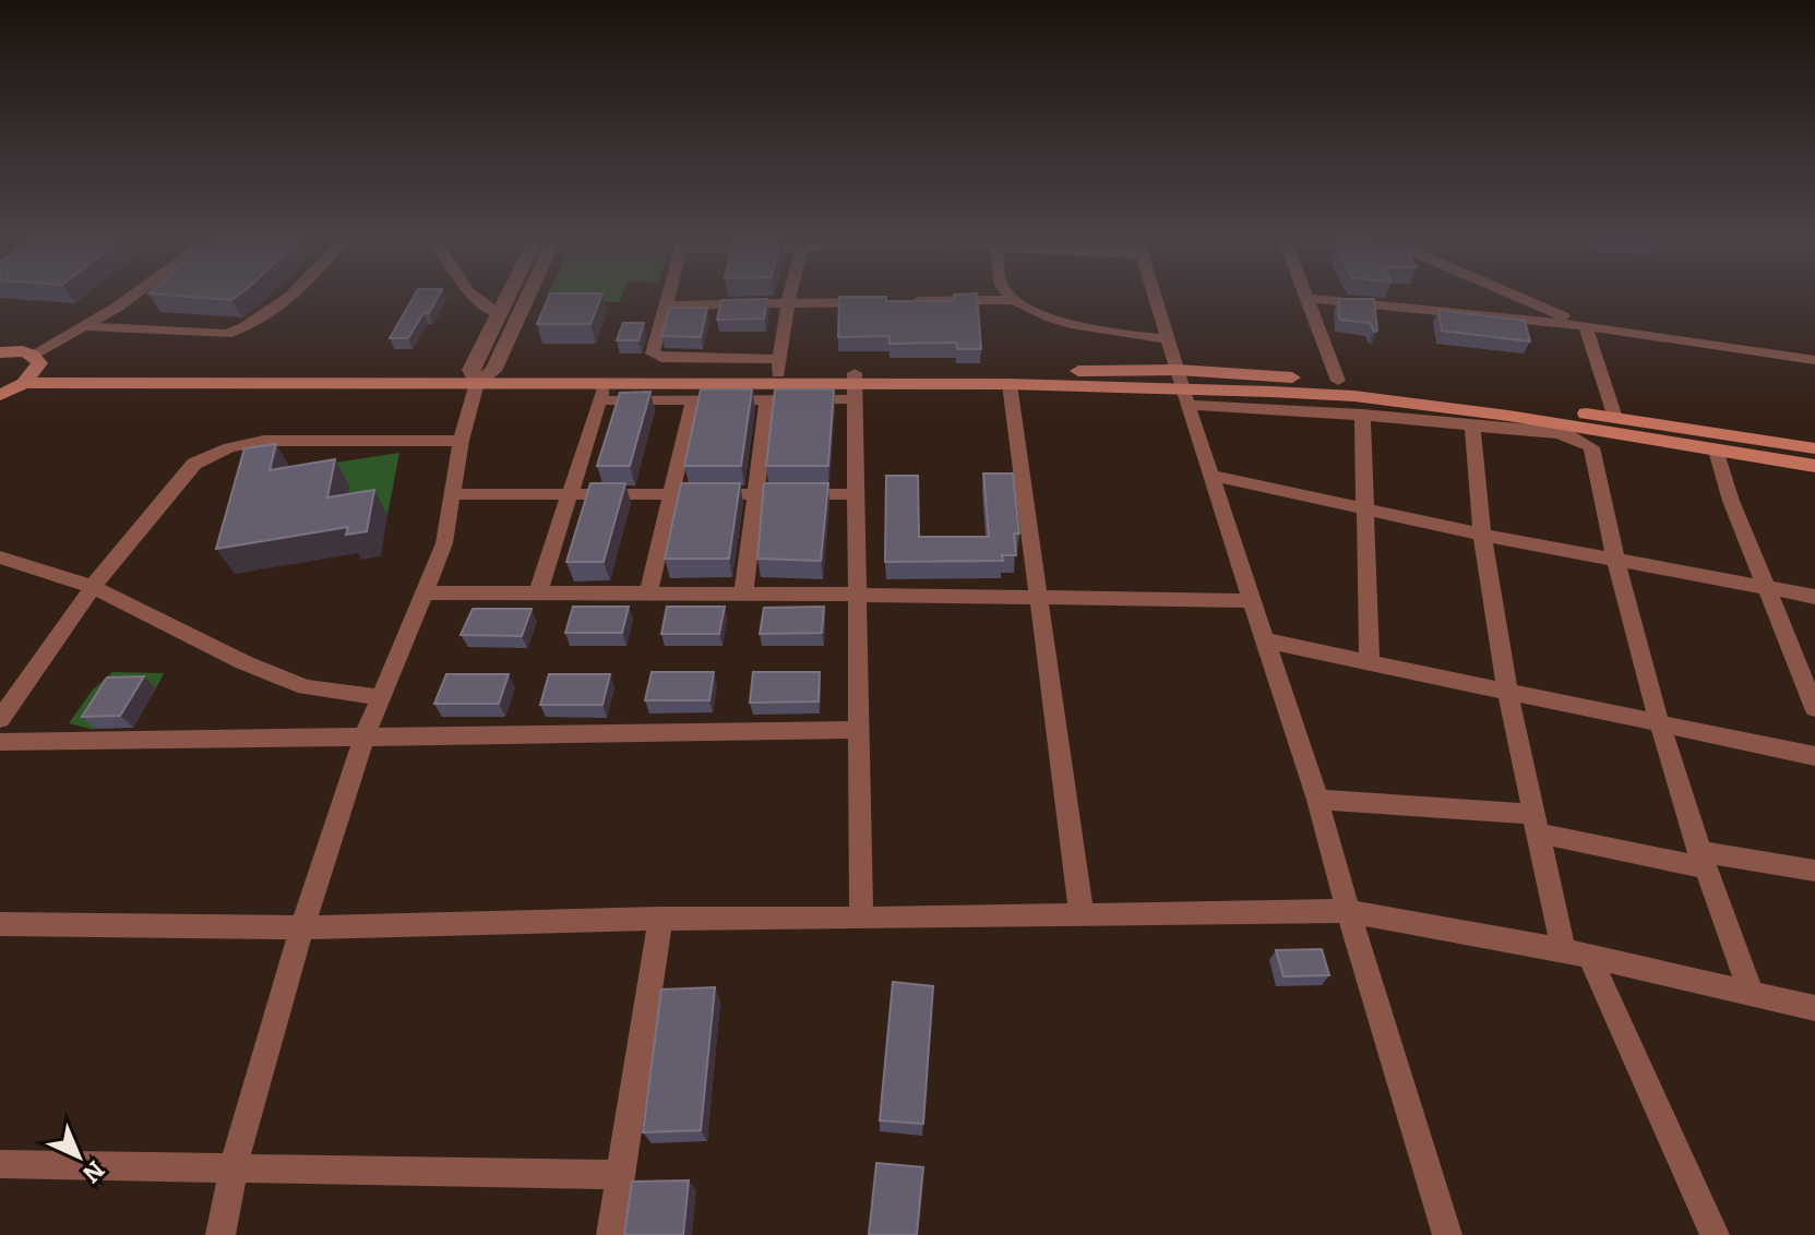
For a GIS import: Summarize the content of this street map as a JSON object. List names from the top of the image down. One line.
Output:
{"north":"bottom right"}
